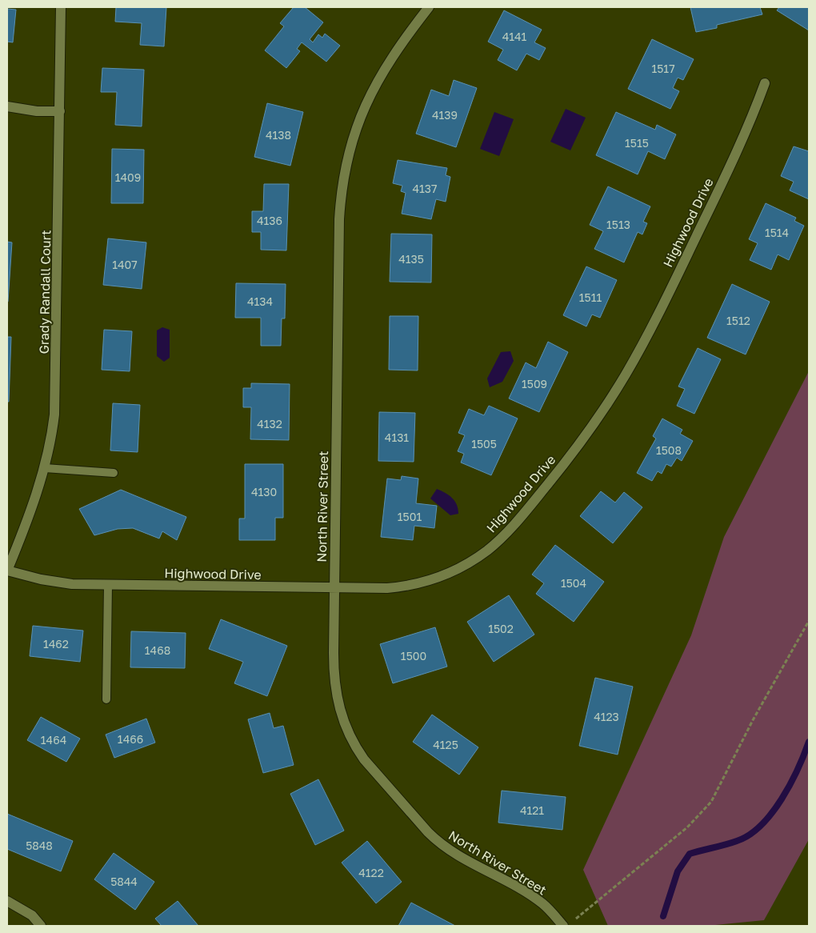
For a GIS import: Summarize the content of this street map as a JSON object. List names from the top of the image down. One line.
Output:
{"streets":{"street":["Highwood Drive","Grady Randall Court","North River Street"]},"crossings":[["Highwood Drive","Grady Randall Court"],["Highwood Drive","North River Street"]],"house_numbers":["4141","1517","4139","4138","1515","1409","4137","4136","1513","1514","4135","1407","1511","4134","1512","1509","4132","4131","1505","1508","4130","1501","1504","1502","1462","1468","1500","4123","1466","1464","4125","4121","5848","4122","5844"]}
